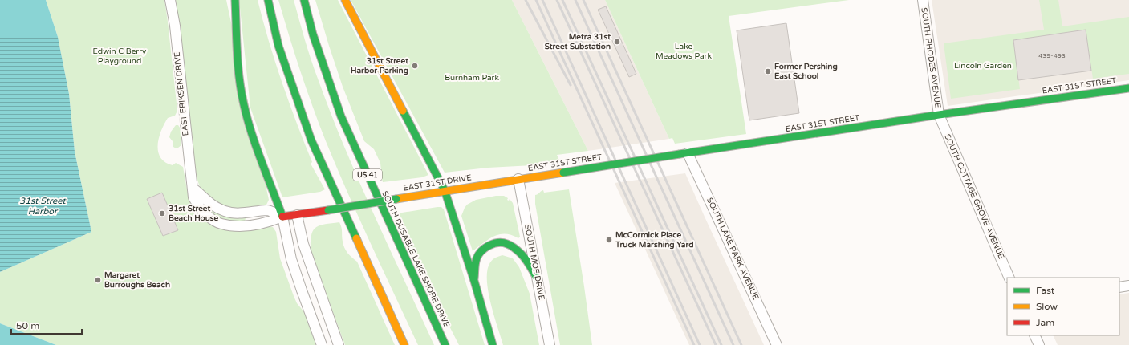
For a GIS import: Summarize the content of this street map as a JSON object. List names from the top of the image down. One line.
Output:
{"streets":{"main road":["EAST 31ST STREET","US 41","EAST 31ST DRIVE","SOUTH DUSABLE LAKE SHORE DRIVE"],"street":["SOUTH RHODES AVENUE","EAST ERIKSEN DRIVE","SOUTH COTTAGE GROVE AVENUE","SOUTH LAKE PARK AVENUE","SOUTH MOE DRIVE"]},"crossings":[["SOUTH RHODES AVENUE","EAST 31ST STREET"],["SOUTH RHODES AVENUE","SOUTH COTTAGE GROVE AVENUE"],["EAST 31ST STREET","EAST 31ST DRIVE"],["EAST 31ST STREET","SOUTH COTTAGE GROVE AVENUE"],["EAST 31ST STREET","SOUTH LAKE PARK AVENUE"],["EAST 31ST STREET","SOUTH MOE DRIVE"],["EAST ERIKSEN DRIVE","EAST 31ST DRIVE"],["EAST 31ST DRIVE","SOUTH MOE DRIVE"]],"water":["31st Street Harbor"],"parks":["Lake Meadows Park","Edwin C Berry Playground","Lincoln Garden","Burnham Park"],"places":["Metra 31st Street Substation","31st Street Harbor Parking","Former Pershing East School","31st Street Beach House","McCormick Place Truck Marshing Yard","Margaret Burroughs Beach"],"house_numbers":["439-493"],"legend":["Fast","Slow","Jam"],"scale_bar":"50 m"}
